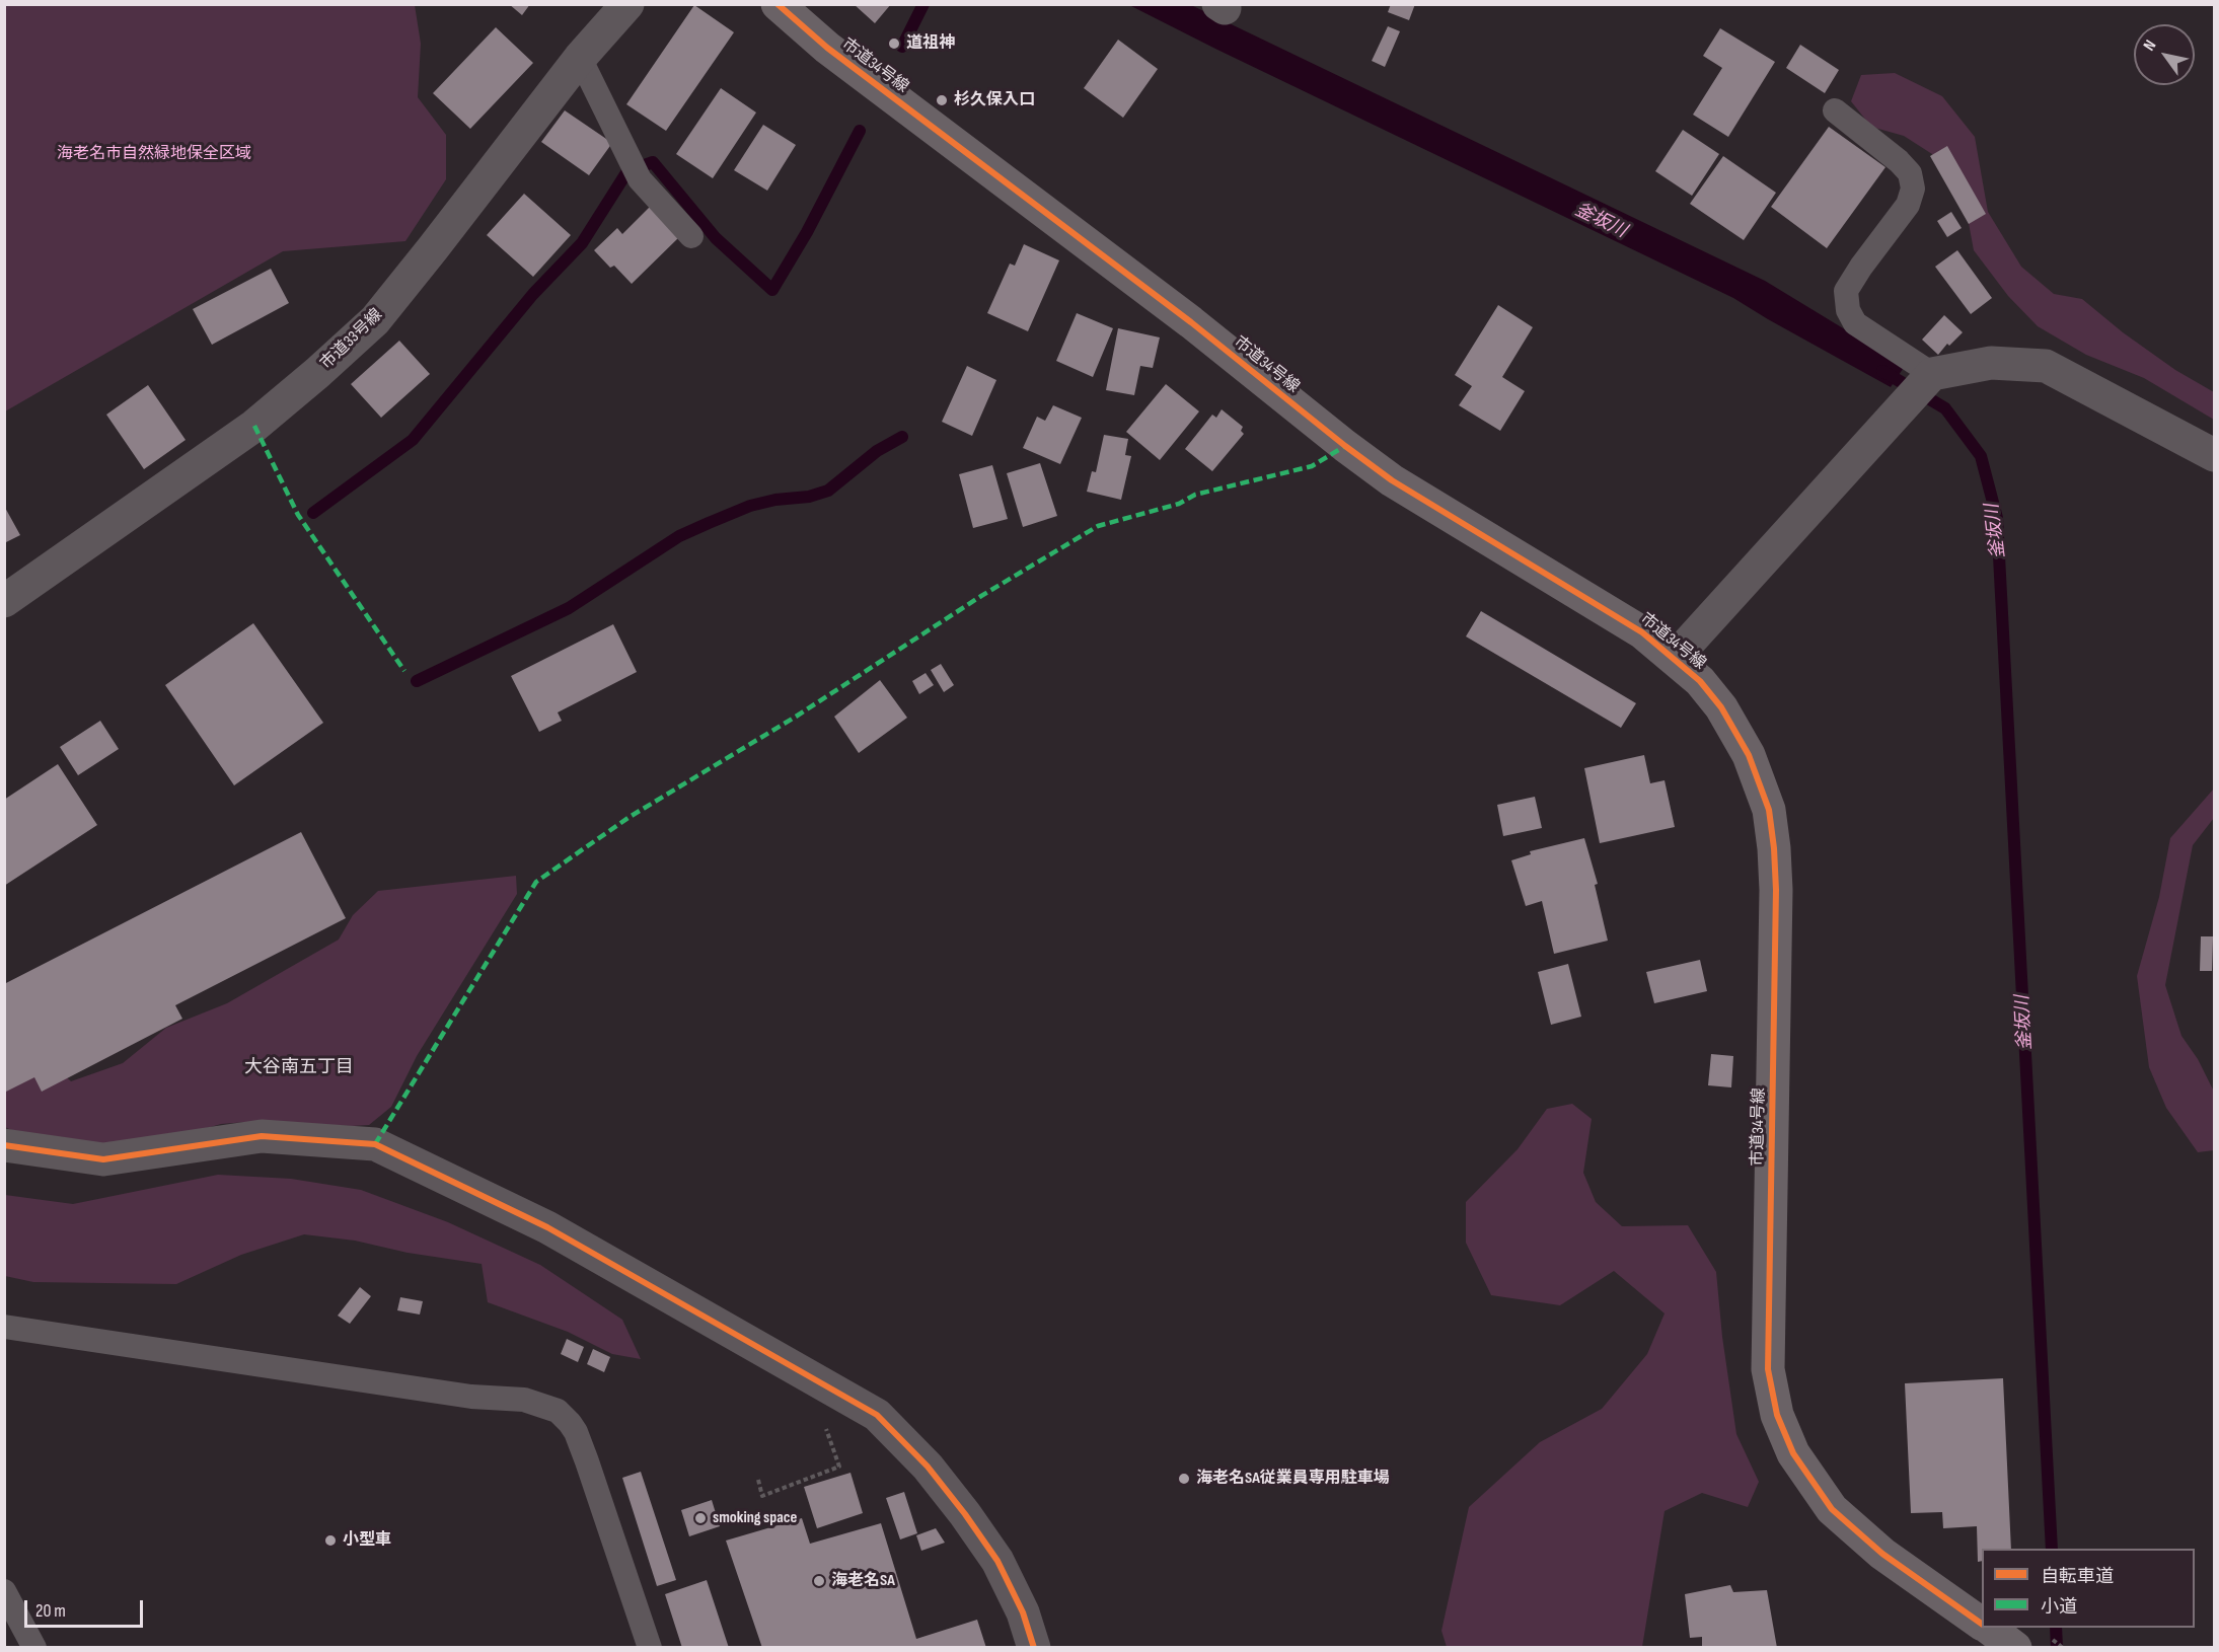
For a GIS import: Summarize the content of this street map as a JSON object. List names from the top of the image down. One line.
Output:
{"streets":{"street":["市道34号線","市道33号線"]},"districts":["大谷南五丁目"],"water":["釜坂川"],"parks":["海老名市自然緑地保全区域"],"places":["道祖神","杉久保入口","海老名SA従業員専用駐車場","smoking space","小型車","海老名SA"],"legend":["自転車道","小道"],"scale_bar":"20 m","north":"top left"}
